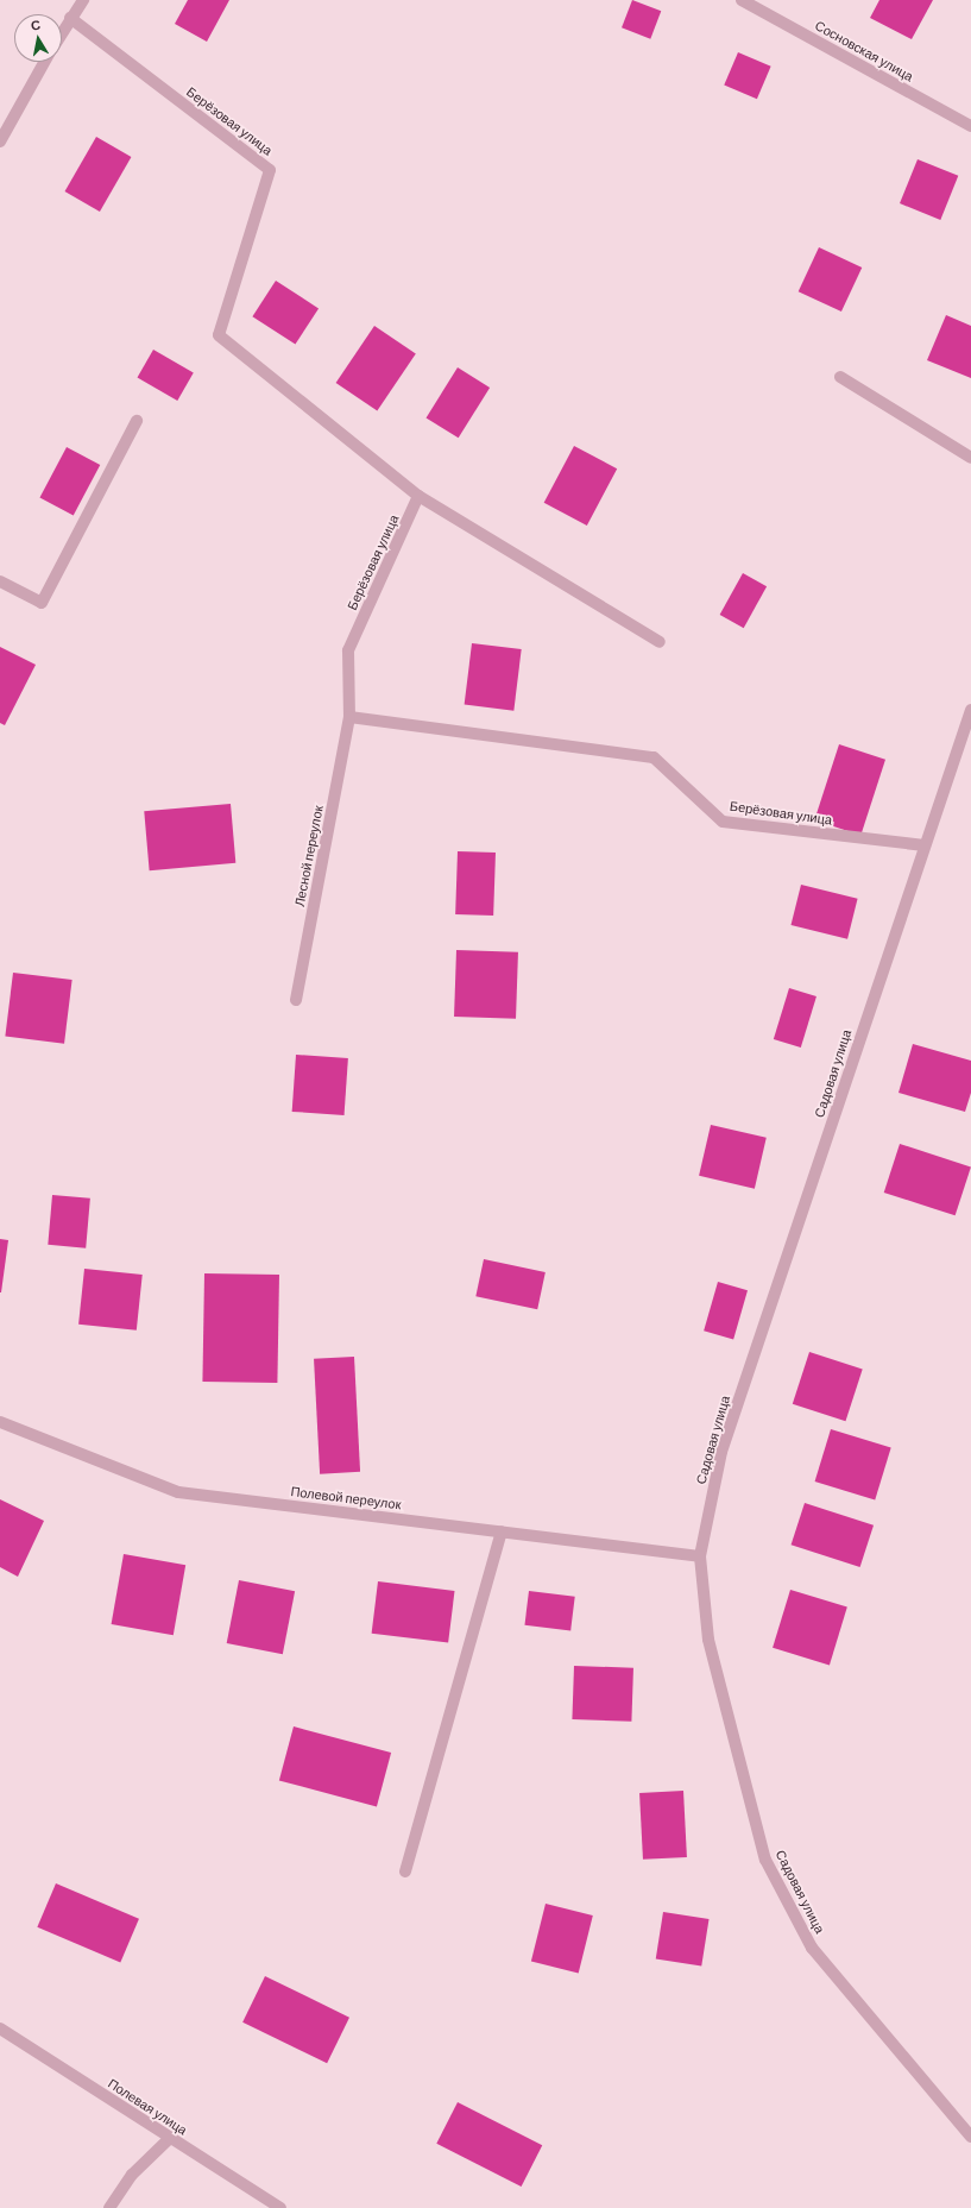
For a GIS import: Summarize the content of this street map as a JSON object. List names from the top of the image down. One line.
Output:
{"streets":{"street":["Сосновская улица","Берёзовая улица","Лесной переулок","Садовая улица","Полевой переулок","Полевая улица"]},"crossings":[["Берёзовая улица","Лесной переулок"],["Берёзовая улица","Садовая улица"],["Садовая улица","Полевой переулок"]],"north":"top"}
